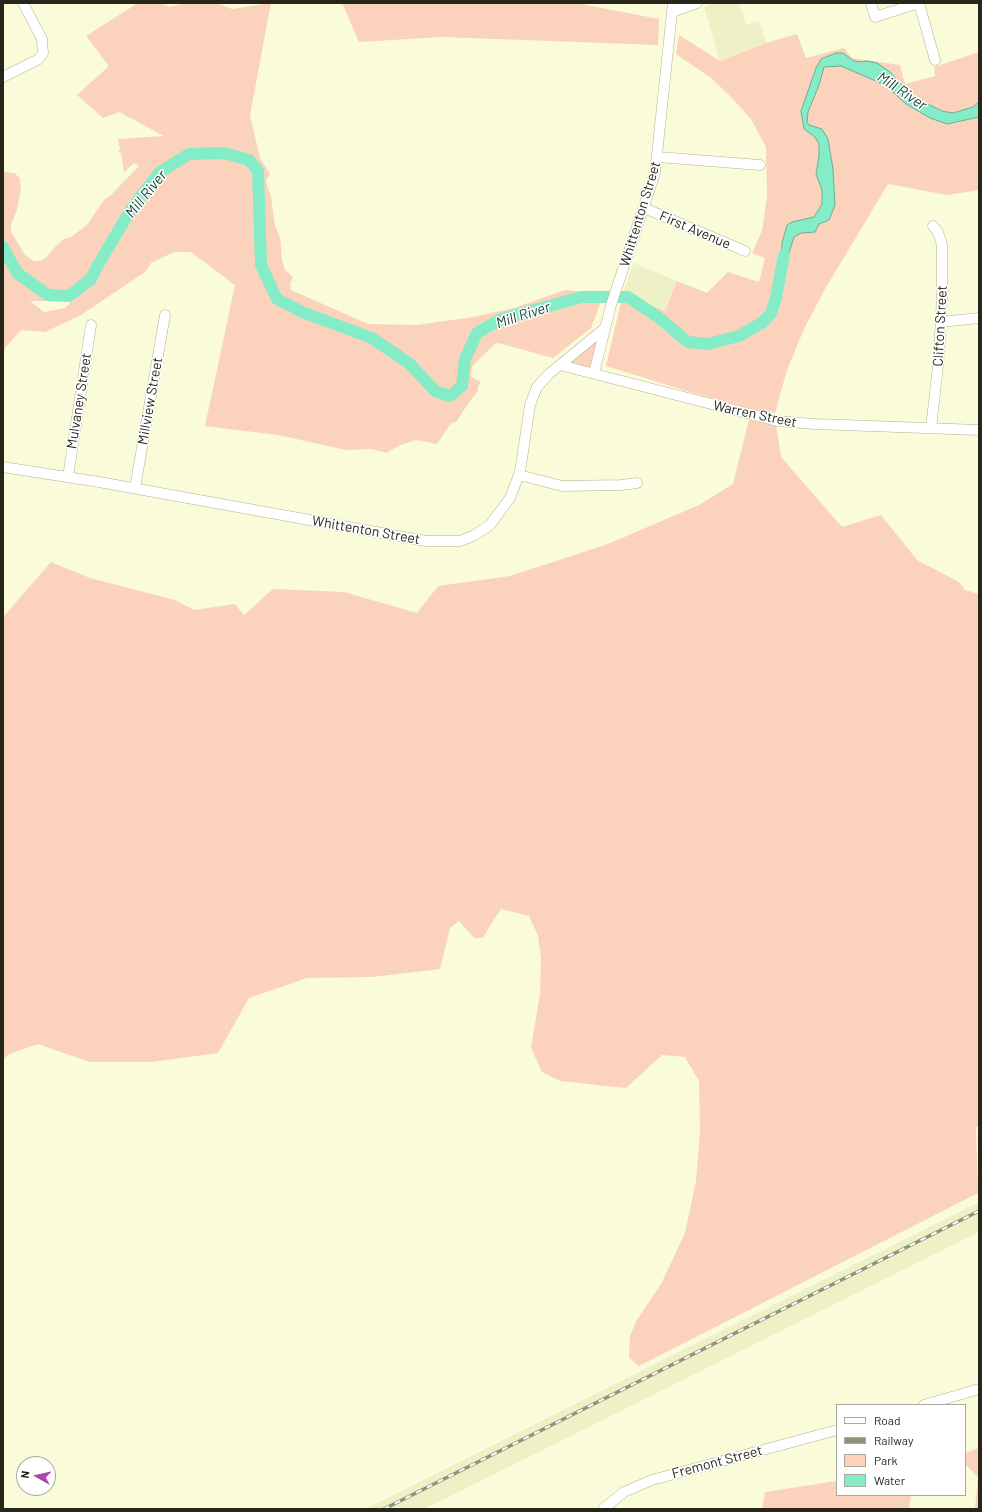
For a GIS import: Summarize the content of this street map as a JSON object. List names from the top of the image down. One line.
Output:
{"streets":{"street":["Whittenton Street","First Avenue","Clifton Street","Mulvaney Street","Millview Street","Warren Street","Fremont Street"]},"crossings":[["Whittenton Street","First Avenue"],["Whittenton Street","Mulvaney Street"],["Whittenton Street","Millview Street"],["Whittenton Street","Warren Street"],["Clifton Street","Warren Street"]],"water":["Mill River"],"legend":["Road","Railway","Park","Water"],"north":"left"}
